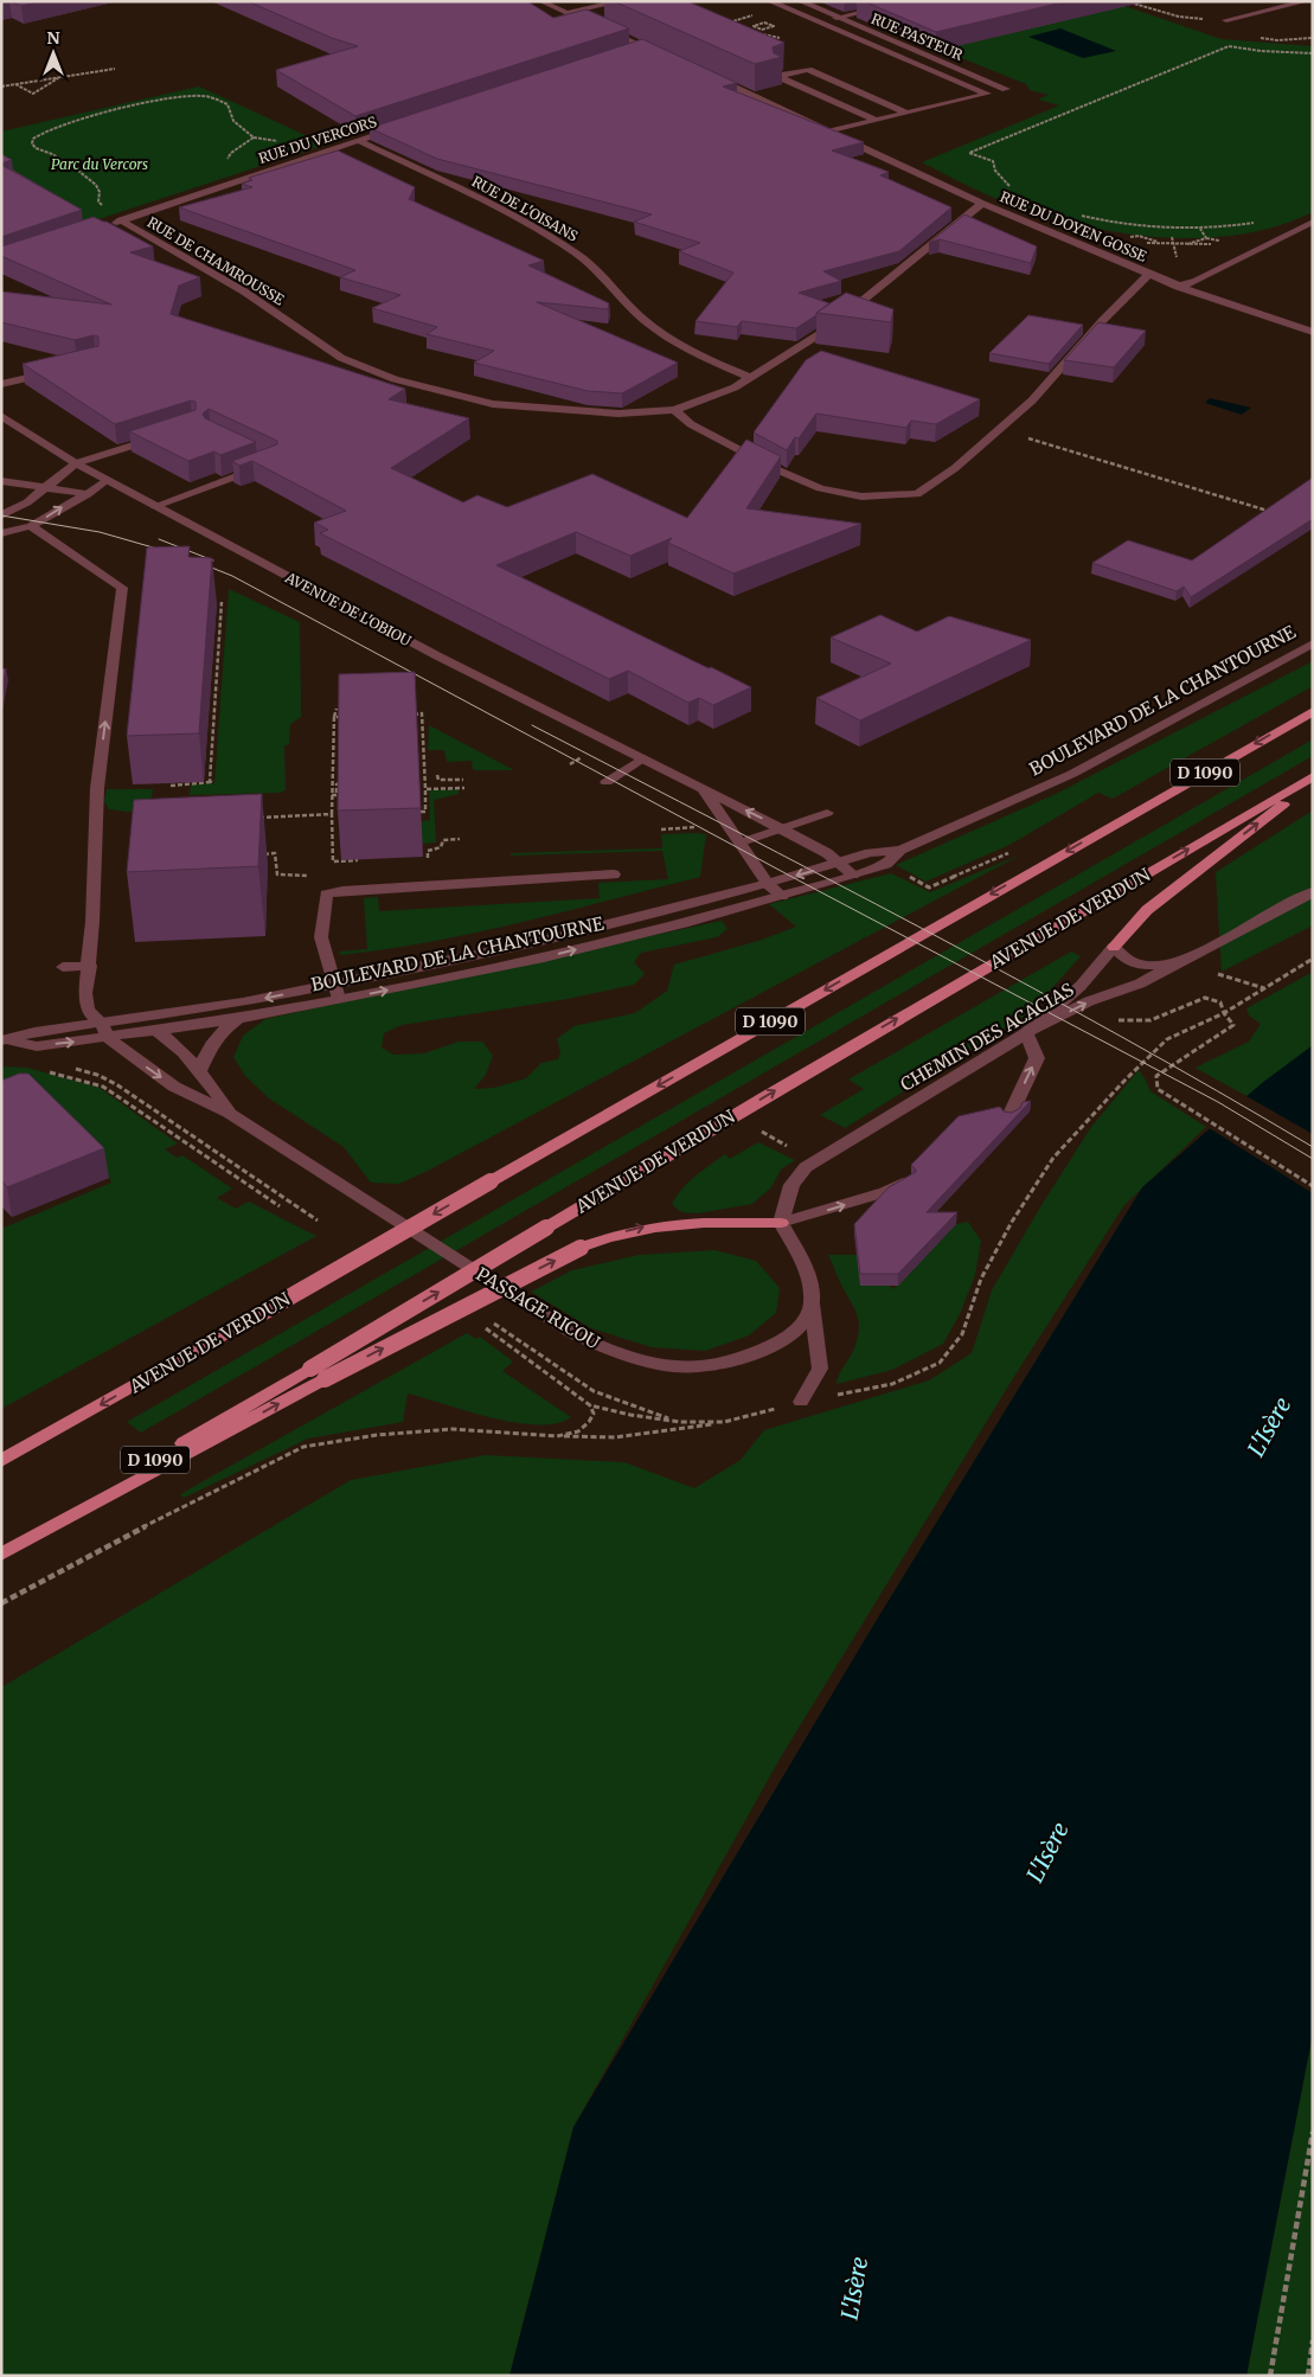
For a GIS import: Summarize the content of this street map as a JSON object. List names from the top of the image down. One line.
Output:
{"streets":{"main road":["D 1090","AVENUE DE VERDUN"],"street":["RUE PASTEUR","RUE DU VERCORS","RUE DE L'OISANS","RUE DU DOYEN GOSSE","RUE DE CHAMROUSSE","AVENUE DE L'OBIOU","BOULEVARD DE LA CHANTOURNE","CHEMIN DES ACACIAS","PASSAGE RICOU"]},"crossings":[["RUE DU VERCORS","RUE DE L'OISANS"],["RUE DU VERCORS","RUE DE CHAMROUSSE"],["RUE DE L'OISANS","RUE DE CHAMROUSSE"],["RUE DU DOYEN GOSSE","RUE DE CHAMROUSSE"],["AVENUE DE L'OBIOU","BOULEVARD DE LA CHANTOURNE"]],"water":["L'Isère"],"parks":["Parc du Vercors"],"north":"top"}
